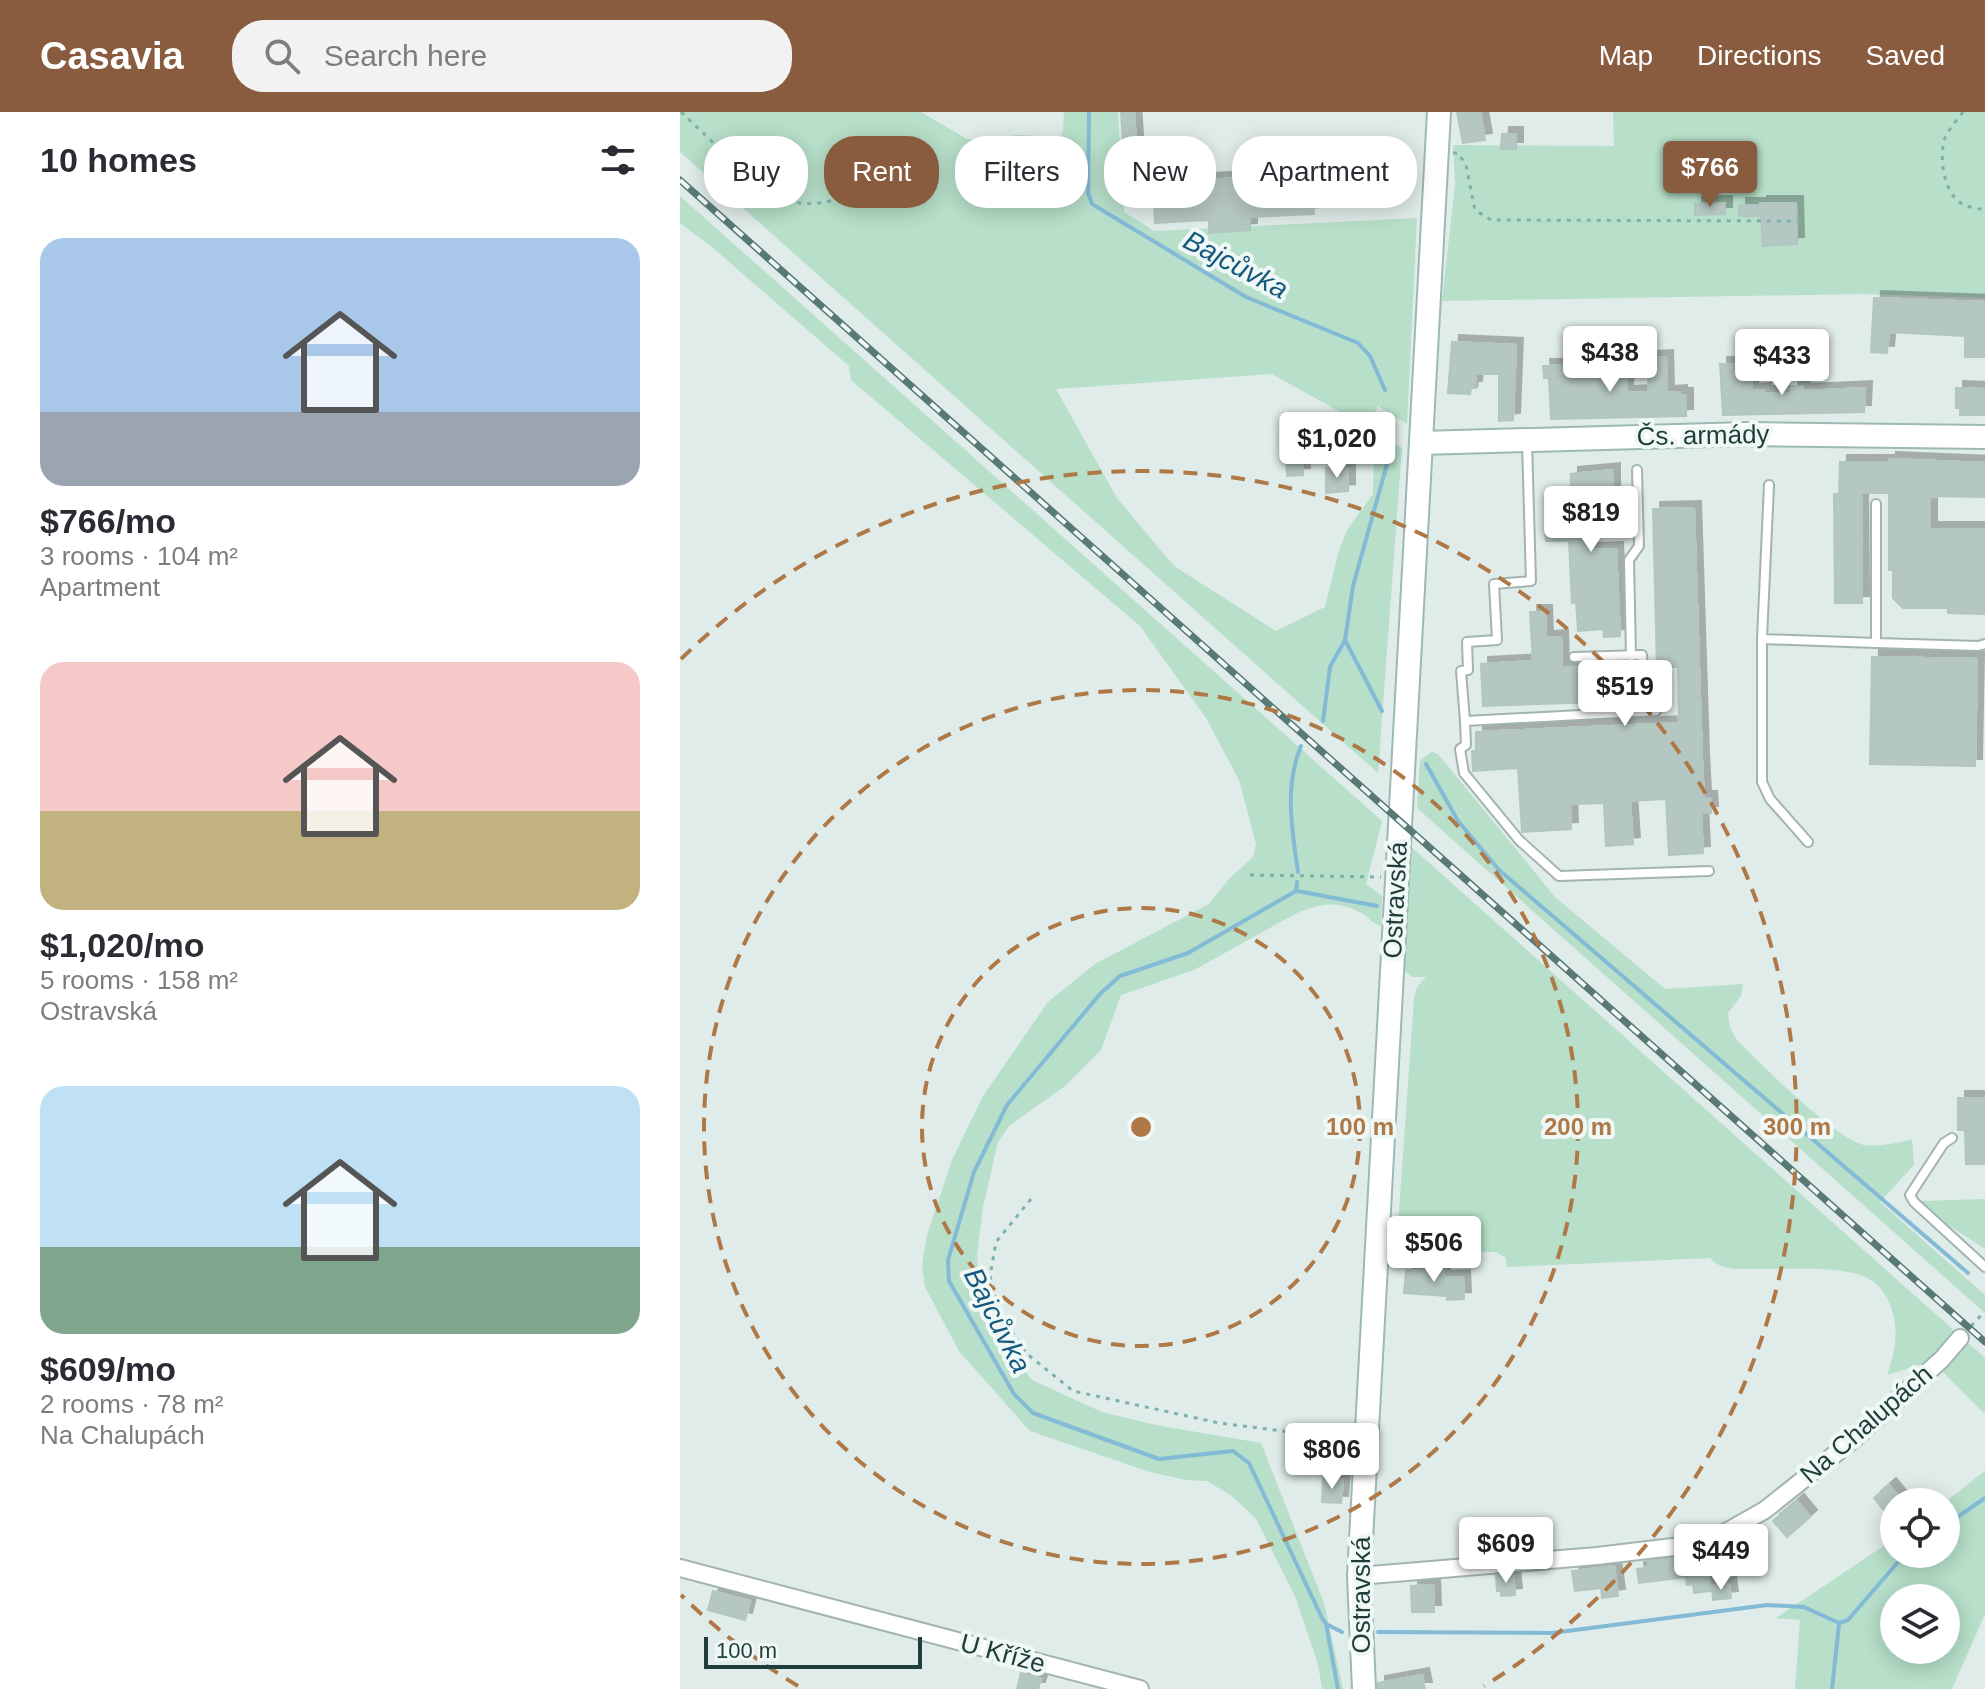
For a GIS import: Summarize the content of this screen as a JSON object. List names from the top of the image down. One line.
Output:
{"streets":{"main road":["Čs. armády","Ostravská"],"street":["Na Chalupách","U Kříže"]},"crossings":[["Čs. armády","Ostravská"],["Ostravská","Na Chalupách"]],"water":["Bajcůvka"],"scale_bar":"100 m","page":{"header":"Casavia","search":"Search here","nav":["Map","Directions","Saved"],"heading":"10 homes","chip":["Buy","Rent","Filters","New","Apartment"],"price":["$766","$438","$433","$1,020","$819","$519","$506","$806","$609","$449"],"list":[{"name":"$766/mo","note":"3 rooms · 104 m² · Apartment"},{"name":"$1,020/mo","note":"5 rooms · 158 m² · Ostravská"},{"name":"$609/mo","note":"2 rooms · 78 m² · Na Chalupách"}],"scale":"100 m"},"rings":["100 m","200 m","300 m"]}
